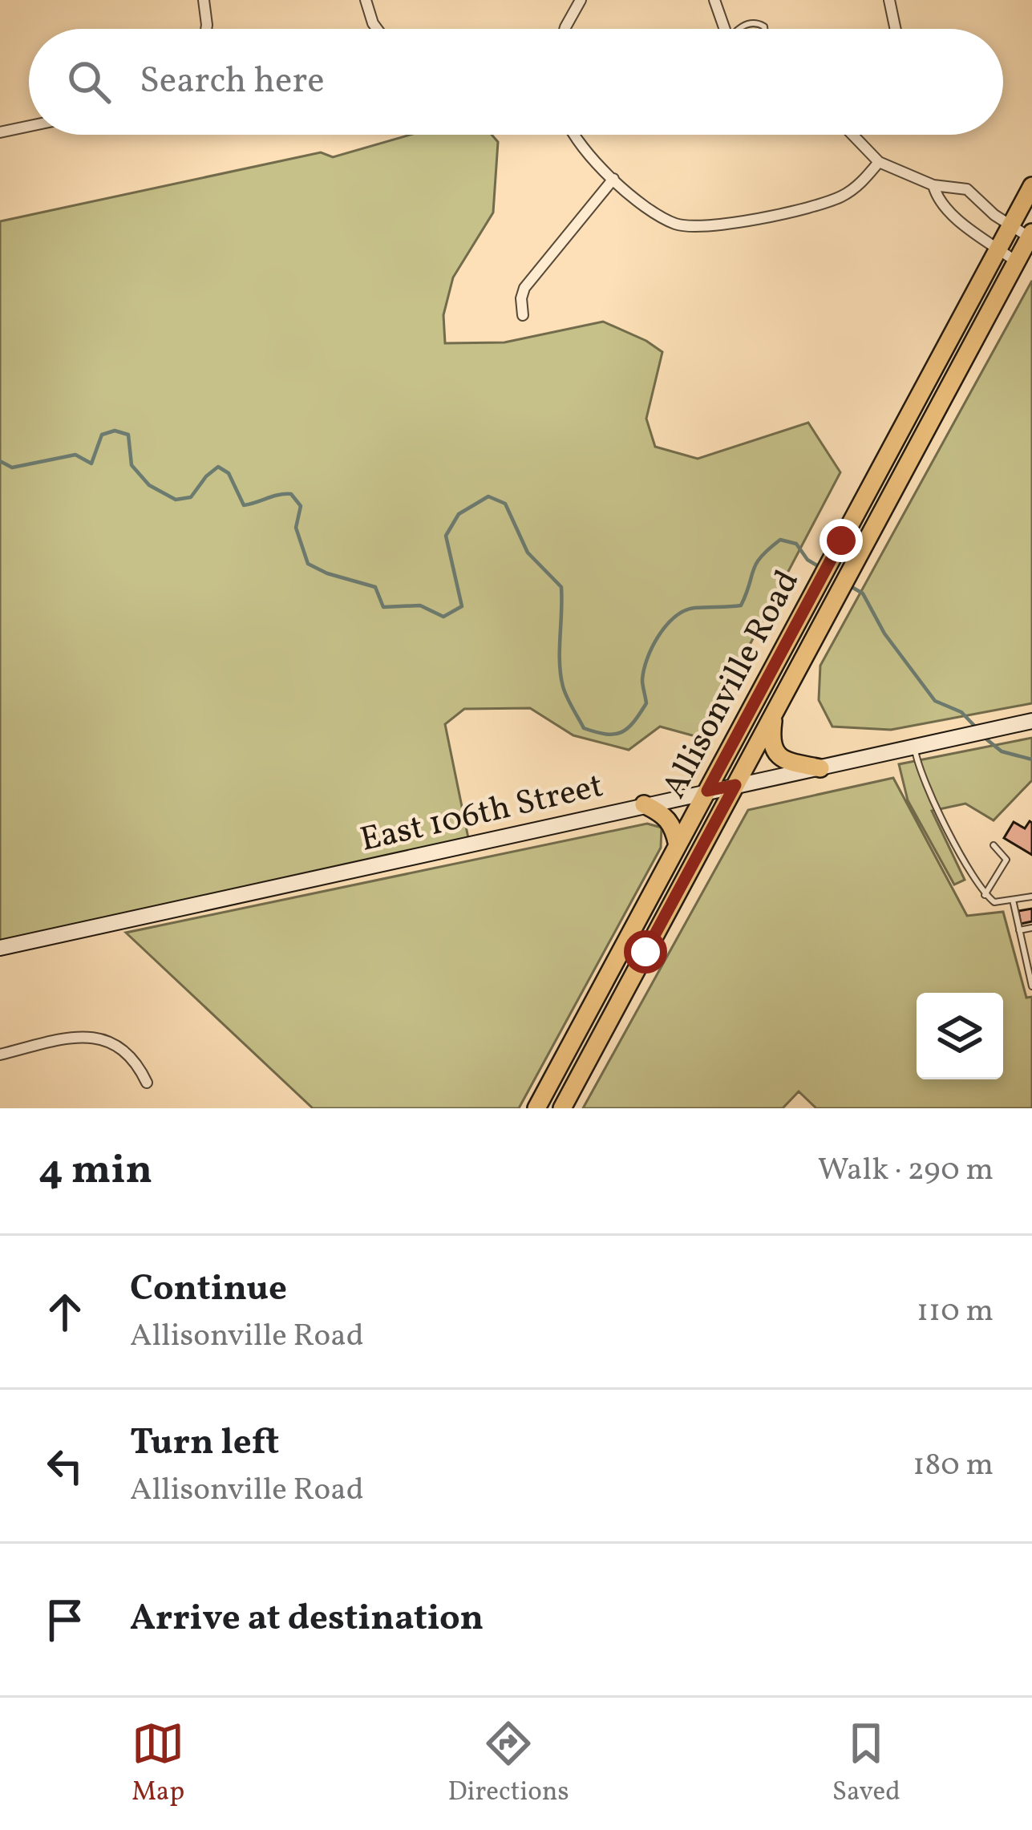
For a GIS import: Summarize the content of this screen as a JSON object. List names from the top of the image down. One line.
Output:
{"streets":{"main road":["Allisonville Road"],"street":["East 106th Street"]},"crossings":[["Allisonville Road","East 106th Street"]],"page":{"search":"Search here","heading":["4 min","Walk · 290 m"],"list":[["Continue","Allisonville Road","110 m"],["Turn left","Allisonville Road","180 m"],"Arrive at destination"],"nav":["Map","Directions","Saved"]}}
